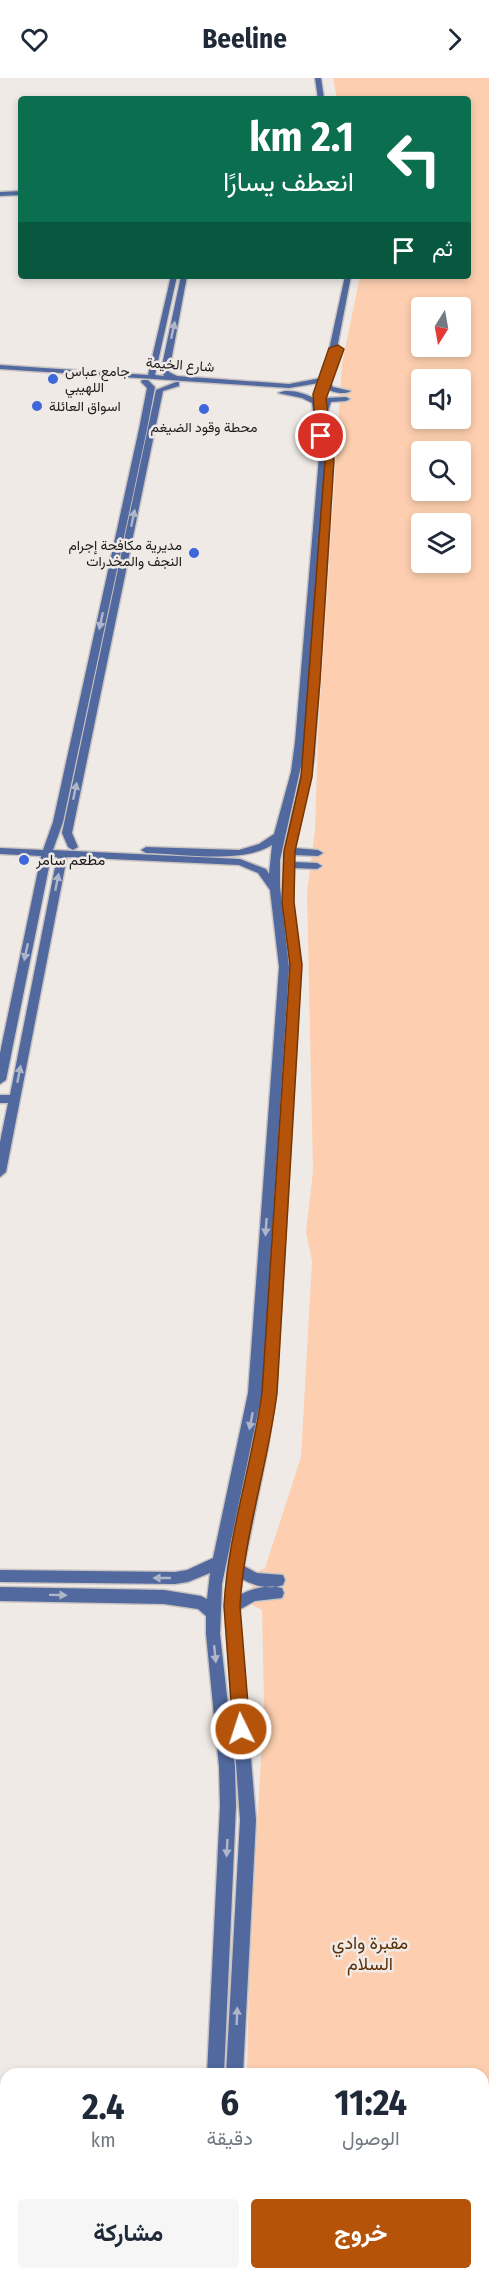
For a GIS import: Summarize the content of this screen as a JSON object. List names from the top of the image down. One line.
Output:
{"streets":{"street":["شارع الخيمة"]},"parks":["مقبرة وادي السلام"],"places":["جامع عباس اللهيبي","اسواق العائلة","محطة وقود الضيغم","مديرية مكافحة إجرام النجف والمخدرات","مطعم سامر"],"north":"bottom","page":{"header":"Beeline","turn":["2.1 km","انعطف يسارًا"],"then":"ثم","eta":["11:24","الوصول","6","دقيقة","2.4","km"],"buttons":["خروج","مشاركة"]}}
